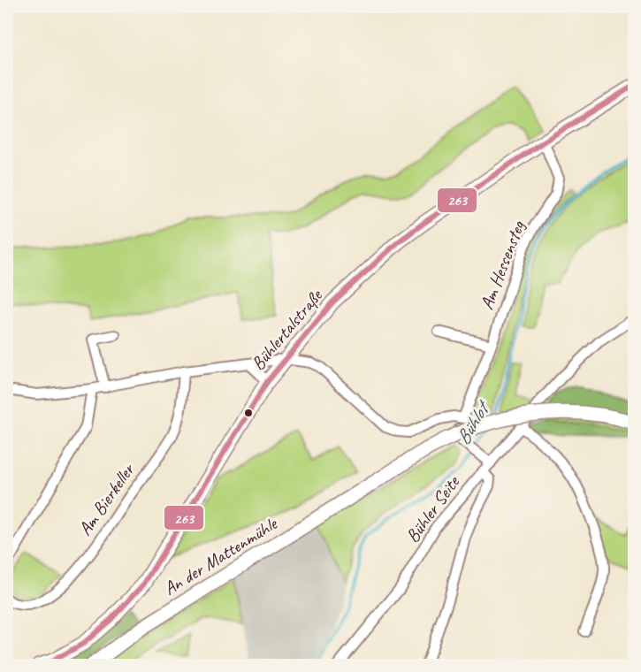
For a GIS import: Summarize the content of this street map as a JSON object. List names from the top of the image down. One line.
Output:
{"streets":{"street":["Am Hessensteg","Bühlertalstraße","Am Bierkeller","Bühler Seite","An der Mattenmühle"]},"crossings":[["Am Hessensteg","Bühlertalstraße"]],"water":["Bühlot"],"lines":["transit line 263"]}
